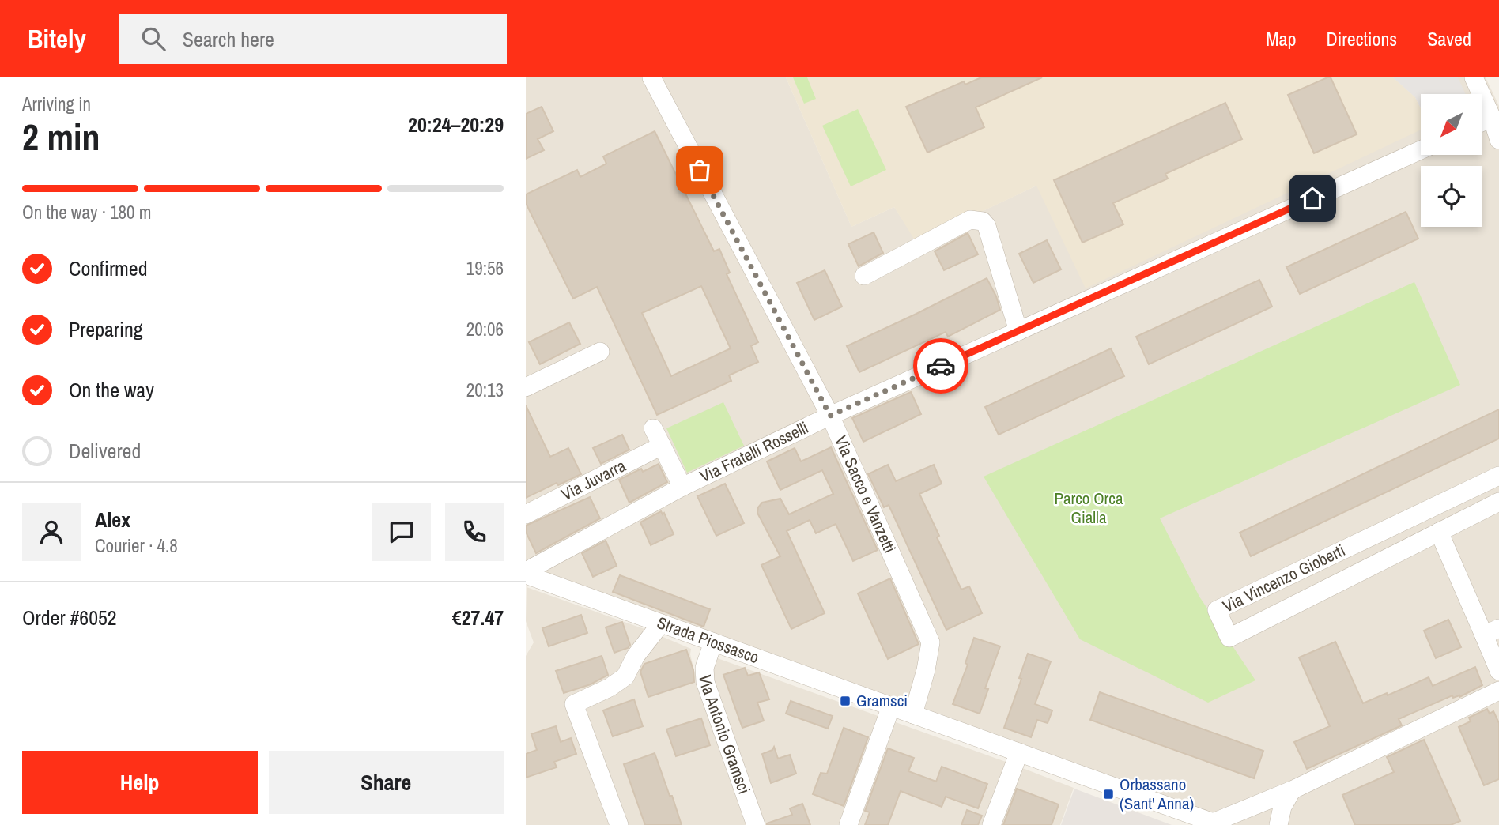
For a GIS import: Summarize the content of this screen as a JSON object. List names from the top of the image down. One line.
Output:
{"streets":{"street":["Via Fratelli Rosselli","Via Juvarra","Via Sacco e Vanzetti","Via Vincenzo Gioberti","Strada Piossasco","Via Antonio Gramsci"]},"crossings":[["Via Fratelli Rosselli","Via Juvarra"],["Via Fratelli Rosselli","Via Sacco e Vanzetti"],["Via Fratelli Rosselli","Strada Piossasco"],["Via Sacco e Vanzetti","Strada Piossasco"],["Strada Piossasco","Via Antonio Gramsci"]],"parks":["Parco Orca Gialla"],"places":{"transit":["Gramsci","Orbassano (Sant' Anna)"]},"north":"bottom left","page":{"header":"Bitely","search":"Search here","nav":["Map","Directions","Saved"],"heading":["2 min","Arriving in","20:24–20:29"],"panel":["Alex","Courier · 4.8","Order #6052","€27.47"],"bar":"On the way · 180 m","list":[["Confirmed","19:56"],["Preparing","20:06"],["On the way","20:13"],"Delivered"],"buttons":["Help","Share"]}}
